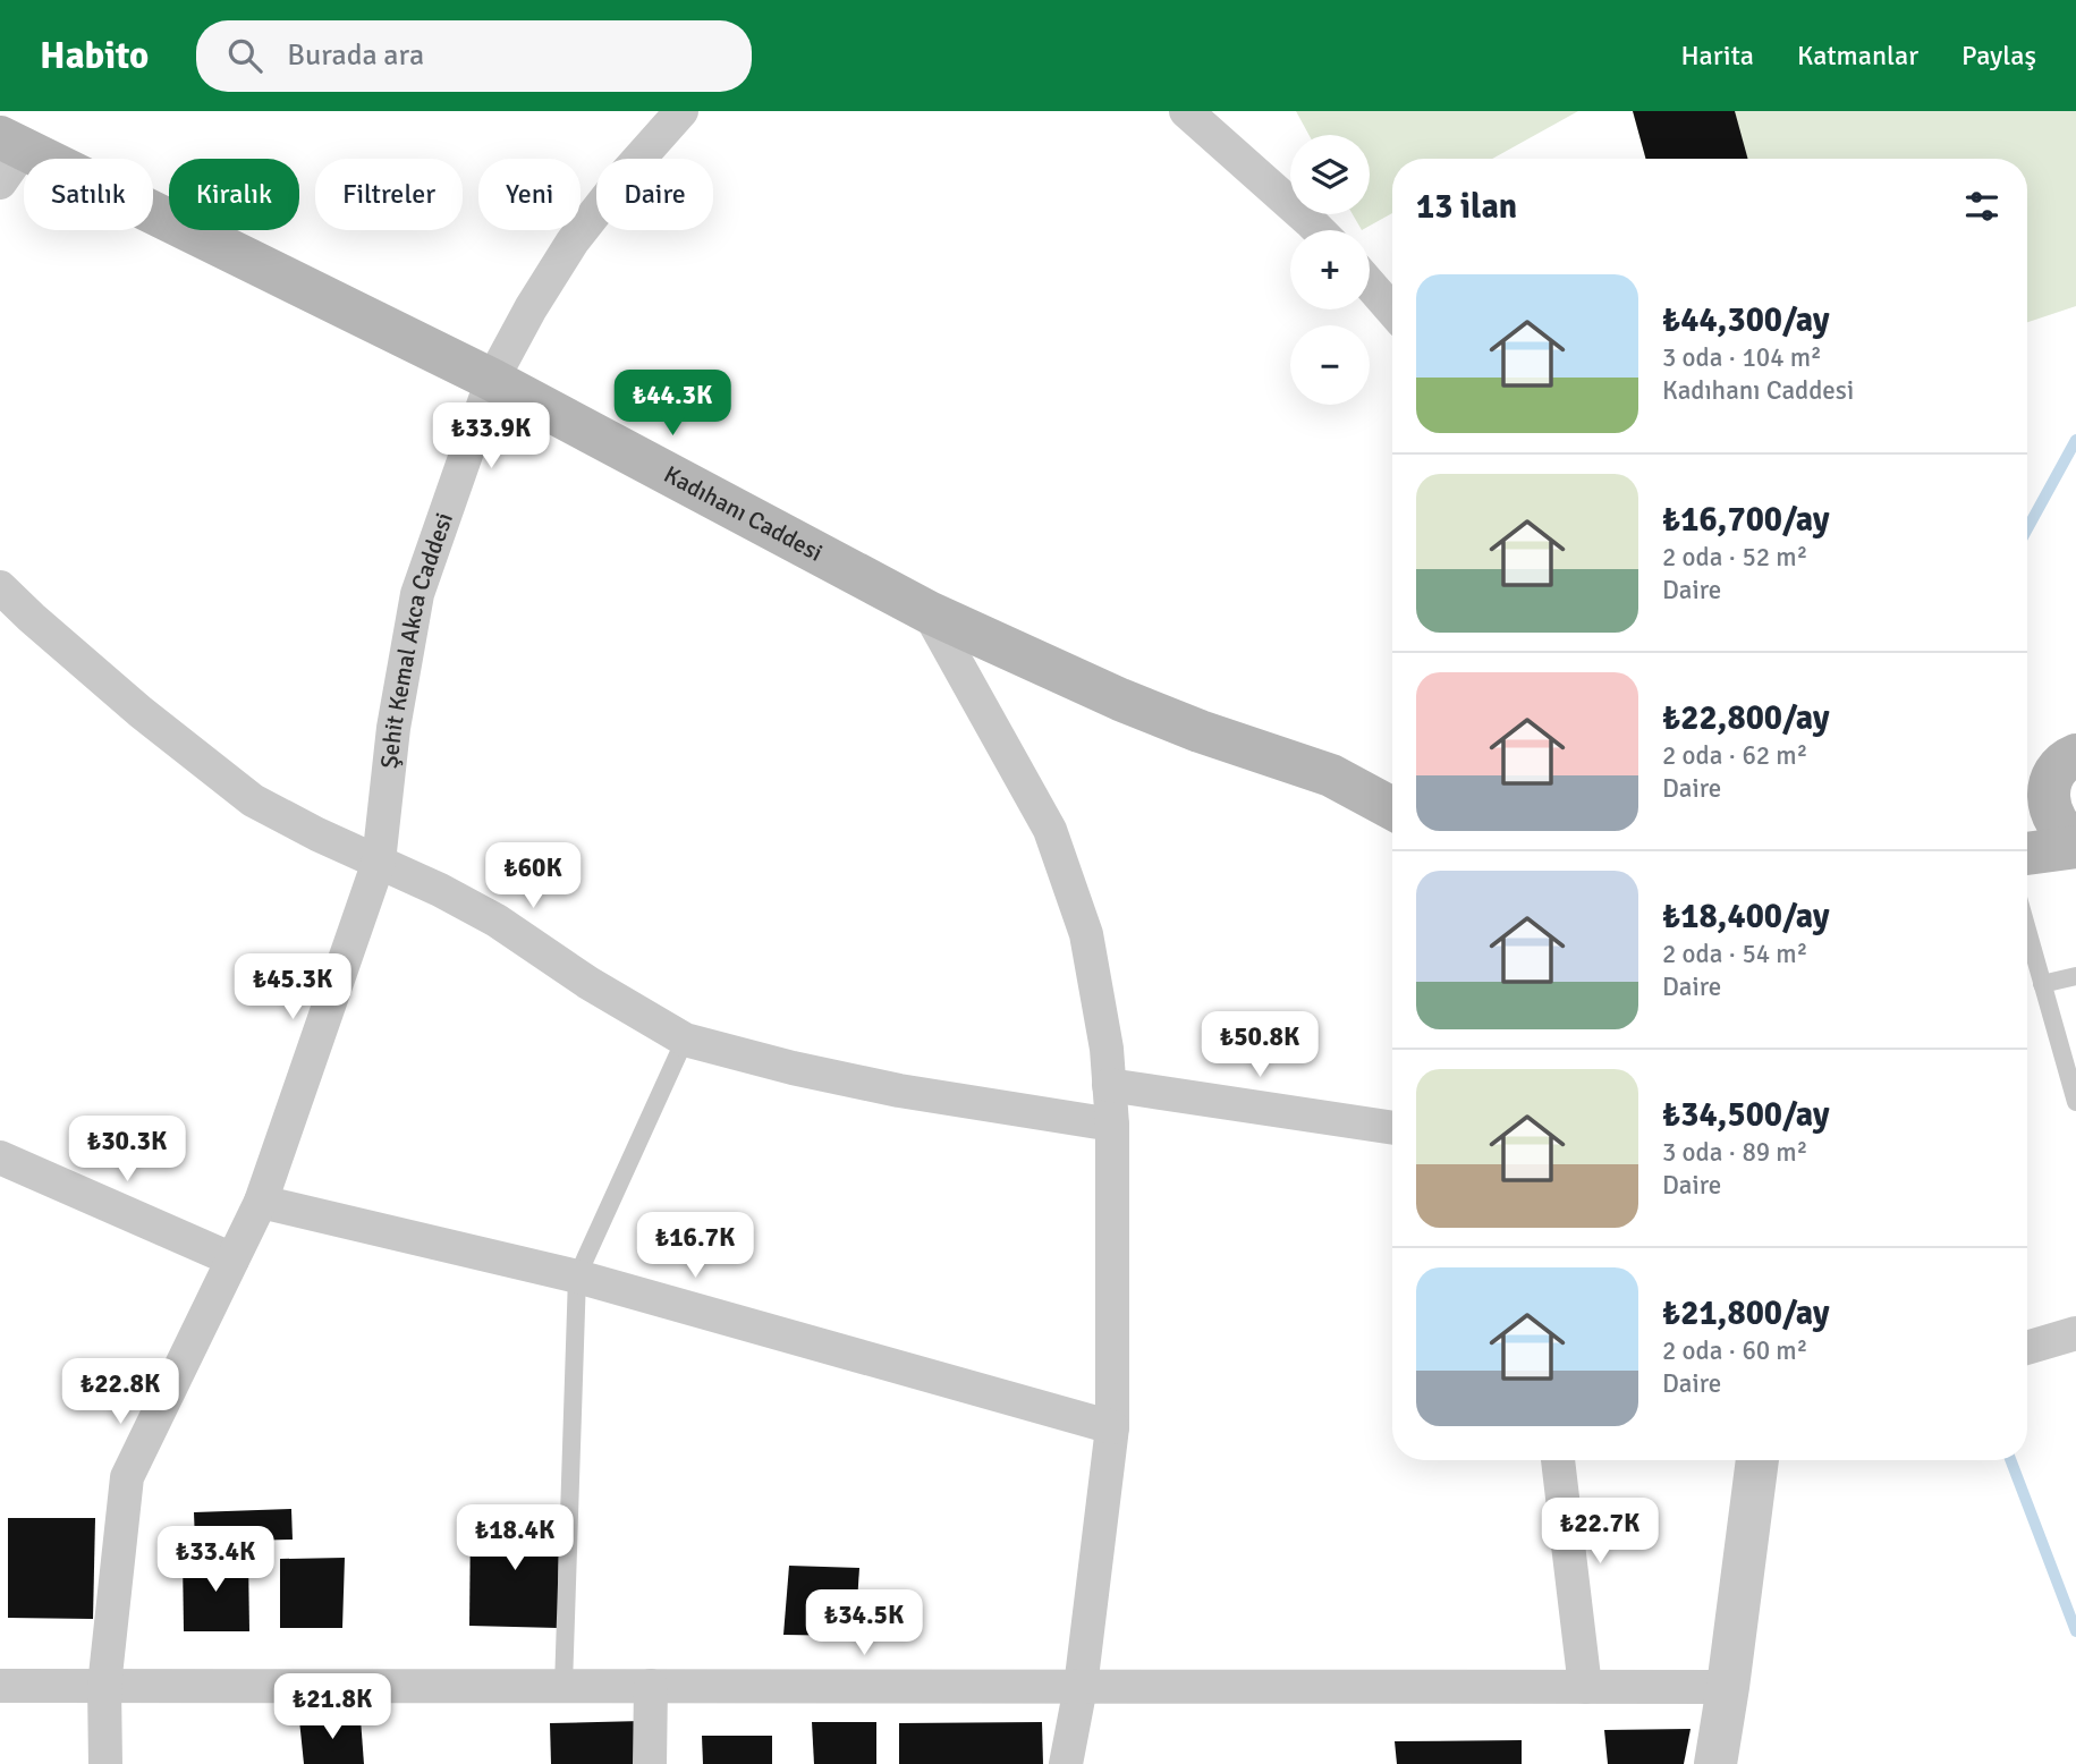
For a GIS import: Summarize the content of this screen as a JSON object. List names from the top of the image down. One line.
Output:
{"streets":{"main road":["Kadıhanı Caddesi"],"street":["Şehit Kemal Akca Caddesi"]},"crossings":[["Kadıhanı Caddesi","Şehit Kemal Akca Caddesi"]],"page":{"header":"Habito","search":"Burada ara","nav":["Harita","Katmanlar","Paylaş"],"map_buttons":["+","−"],"chip":["Satılık","Kiralık","Filtreler","Yeni","Daire"],"heading":"13 ilan","list":[{"name":"₺44,300/ay","note":"3 oda · 104 m² · Kadıhanı Caddesi"},{"name":"₺16,700/ay","note":"2 oda · 52 m² · Daire"},{"name":"₺22,800/ay","note":"2 oda · 62 m² · Daire"},{"name":"₺18,400/ay","note":"2 oda · 54 m² · Daire"},{"name":"₺34,500/ay","note":"3 oda · 89 m² · Daire"},{"name":"₺21,800/ay","note":"2 oda · 60 m² · Daire"}],"price":["₺44.3K","₺33.9K","₺60K","₺45.3K","₺50.8K","₺30.3K","₺16.7K","₺22.8K","₺22.7K","₺18.4K","₺33.4K","₺34.5K","₺21.8K"]}}
